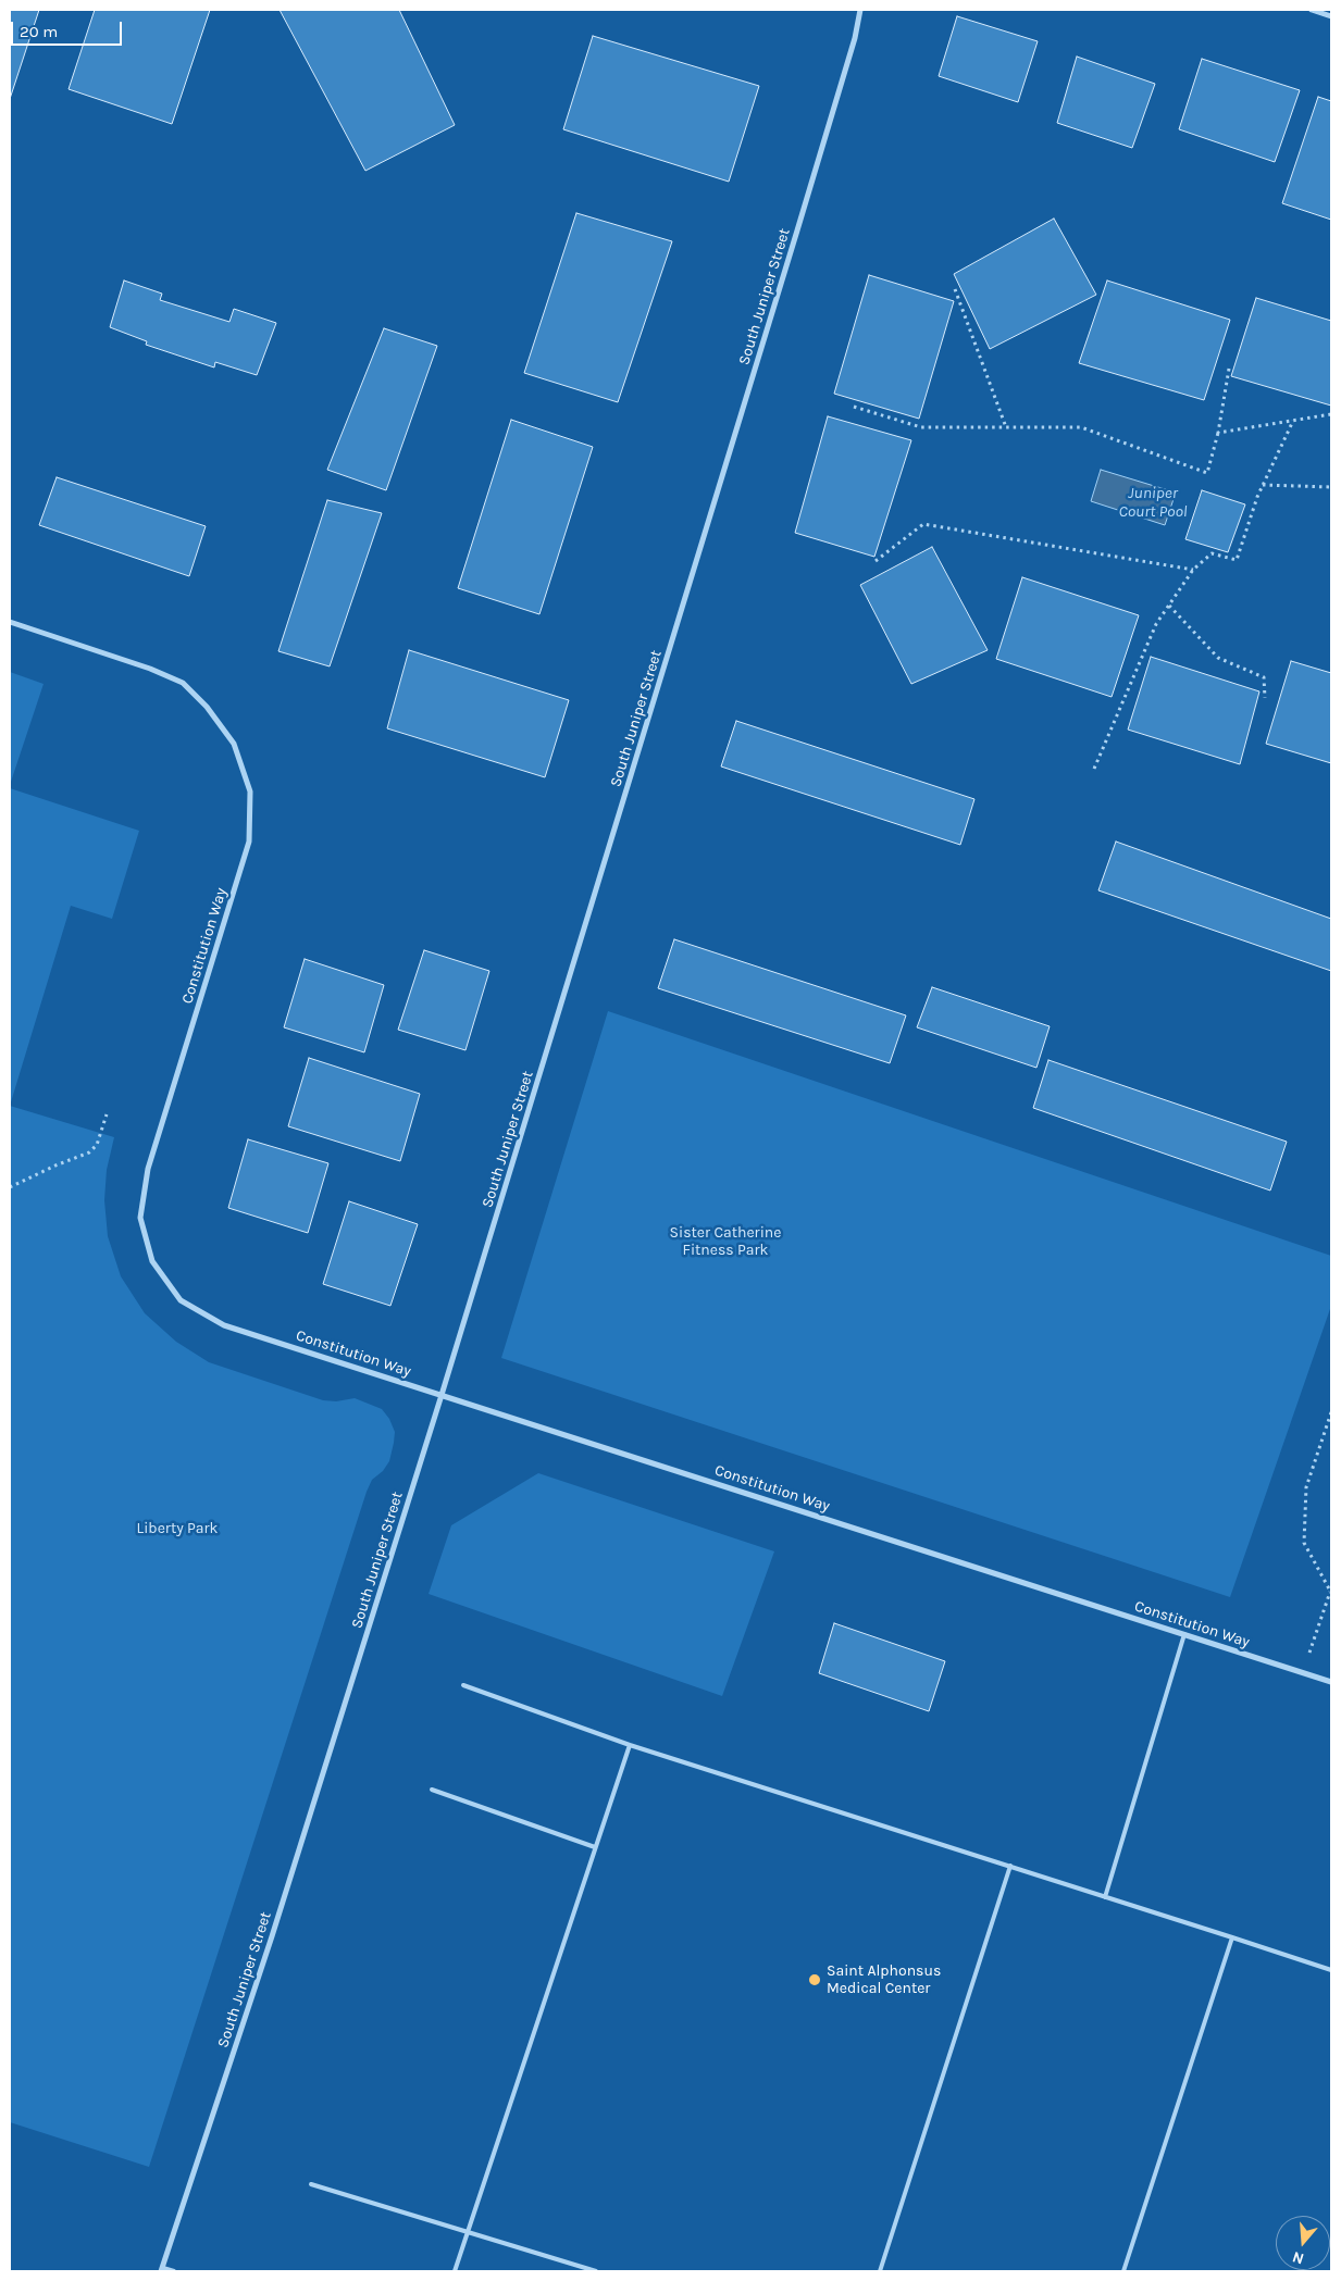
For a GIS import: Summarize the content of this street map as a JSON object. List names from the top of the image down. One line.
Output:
{"streets":{"street":["South Juniper Street","Constitution Way"]},"crossings":[["South Juniper Street","Constitution Way"]],"water":["Juniper Court Pool"],"parks":["Sister Catherine Fitness Park","Liberty Park"],"places":["Saint Alphonsus Medical Center"],"scale_bar":"20 m","north":"bottom"}
